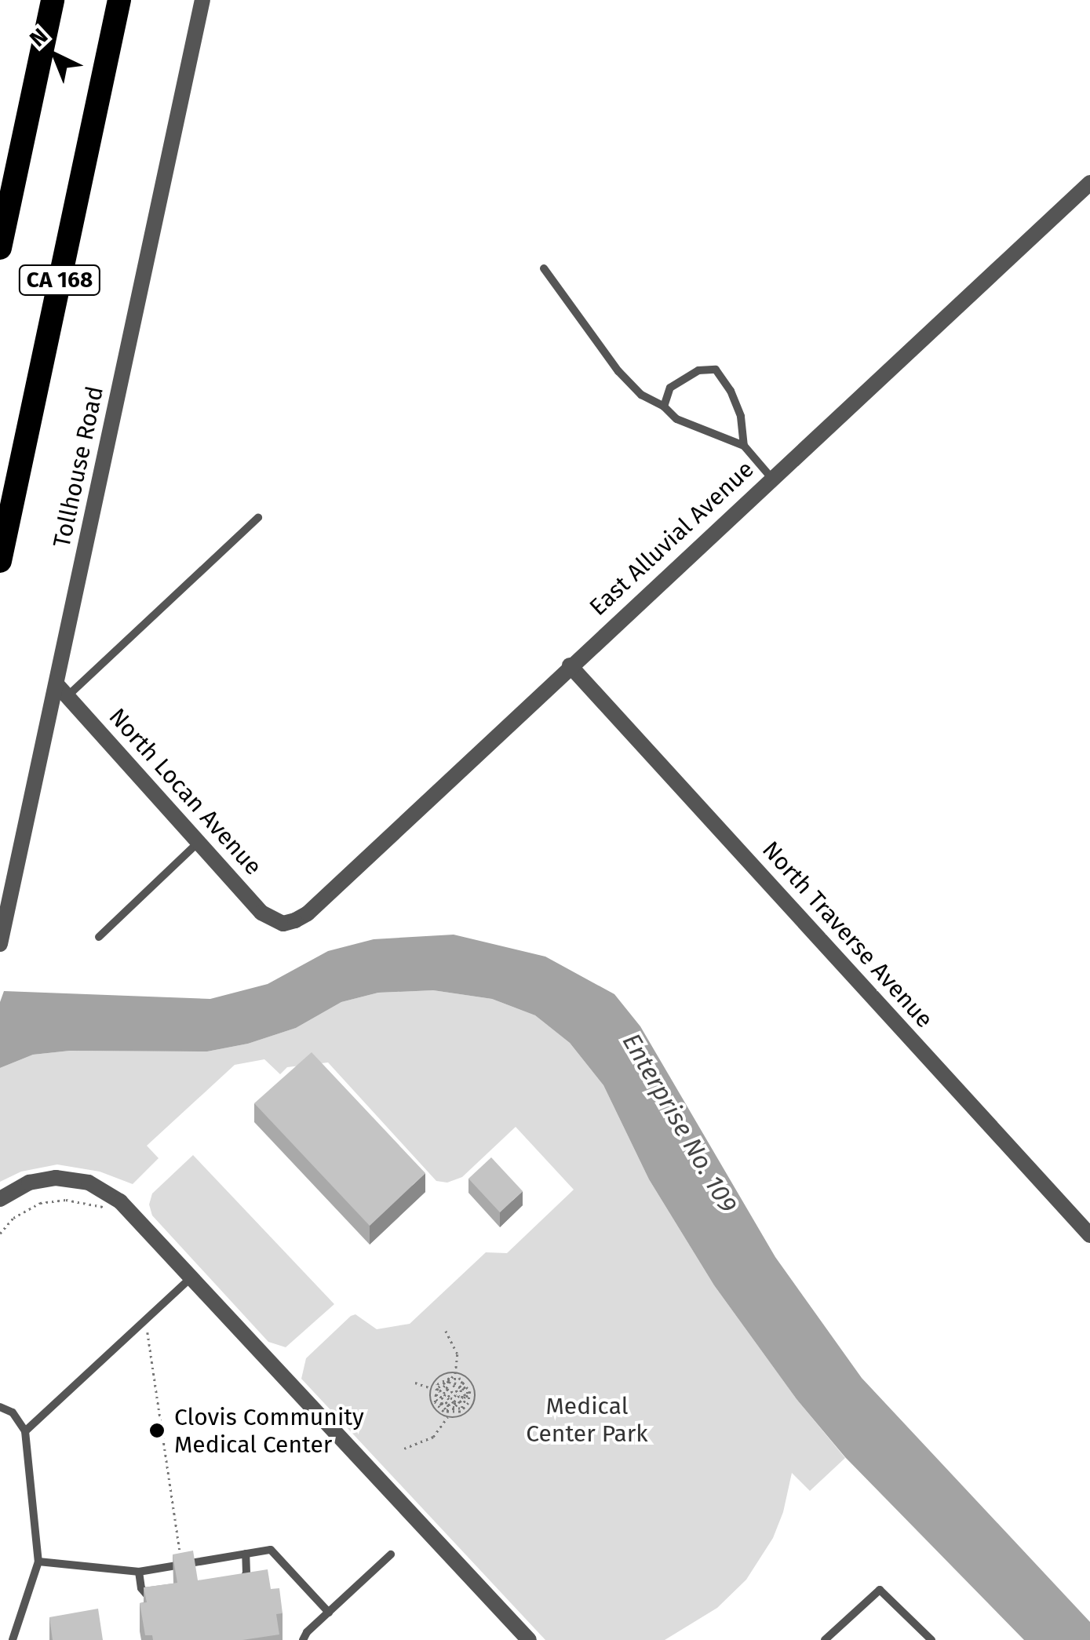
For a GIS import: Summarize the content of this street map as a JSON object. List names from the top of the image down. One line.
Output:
{"streets":{"highway":["CA 168"],"street":["Tollhouse Road","East Alluvial Avenue","North Locan Avenue","North Traverse Avenue"]},"crossings":[["Tollhouse Road","North Locan Avenue"],["East Alluvial Avenue","North Locan Avenue"],["East Alluvial Avenue","North Traverse Avenue"]],"water":["Enterprise No. 109"],"parks":["Medical Center Park"],"places":["Clovis Community Medical Center"],"north":"top left"}
